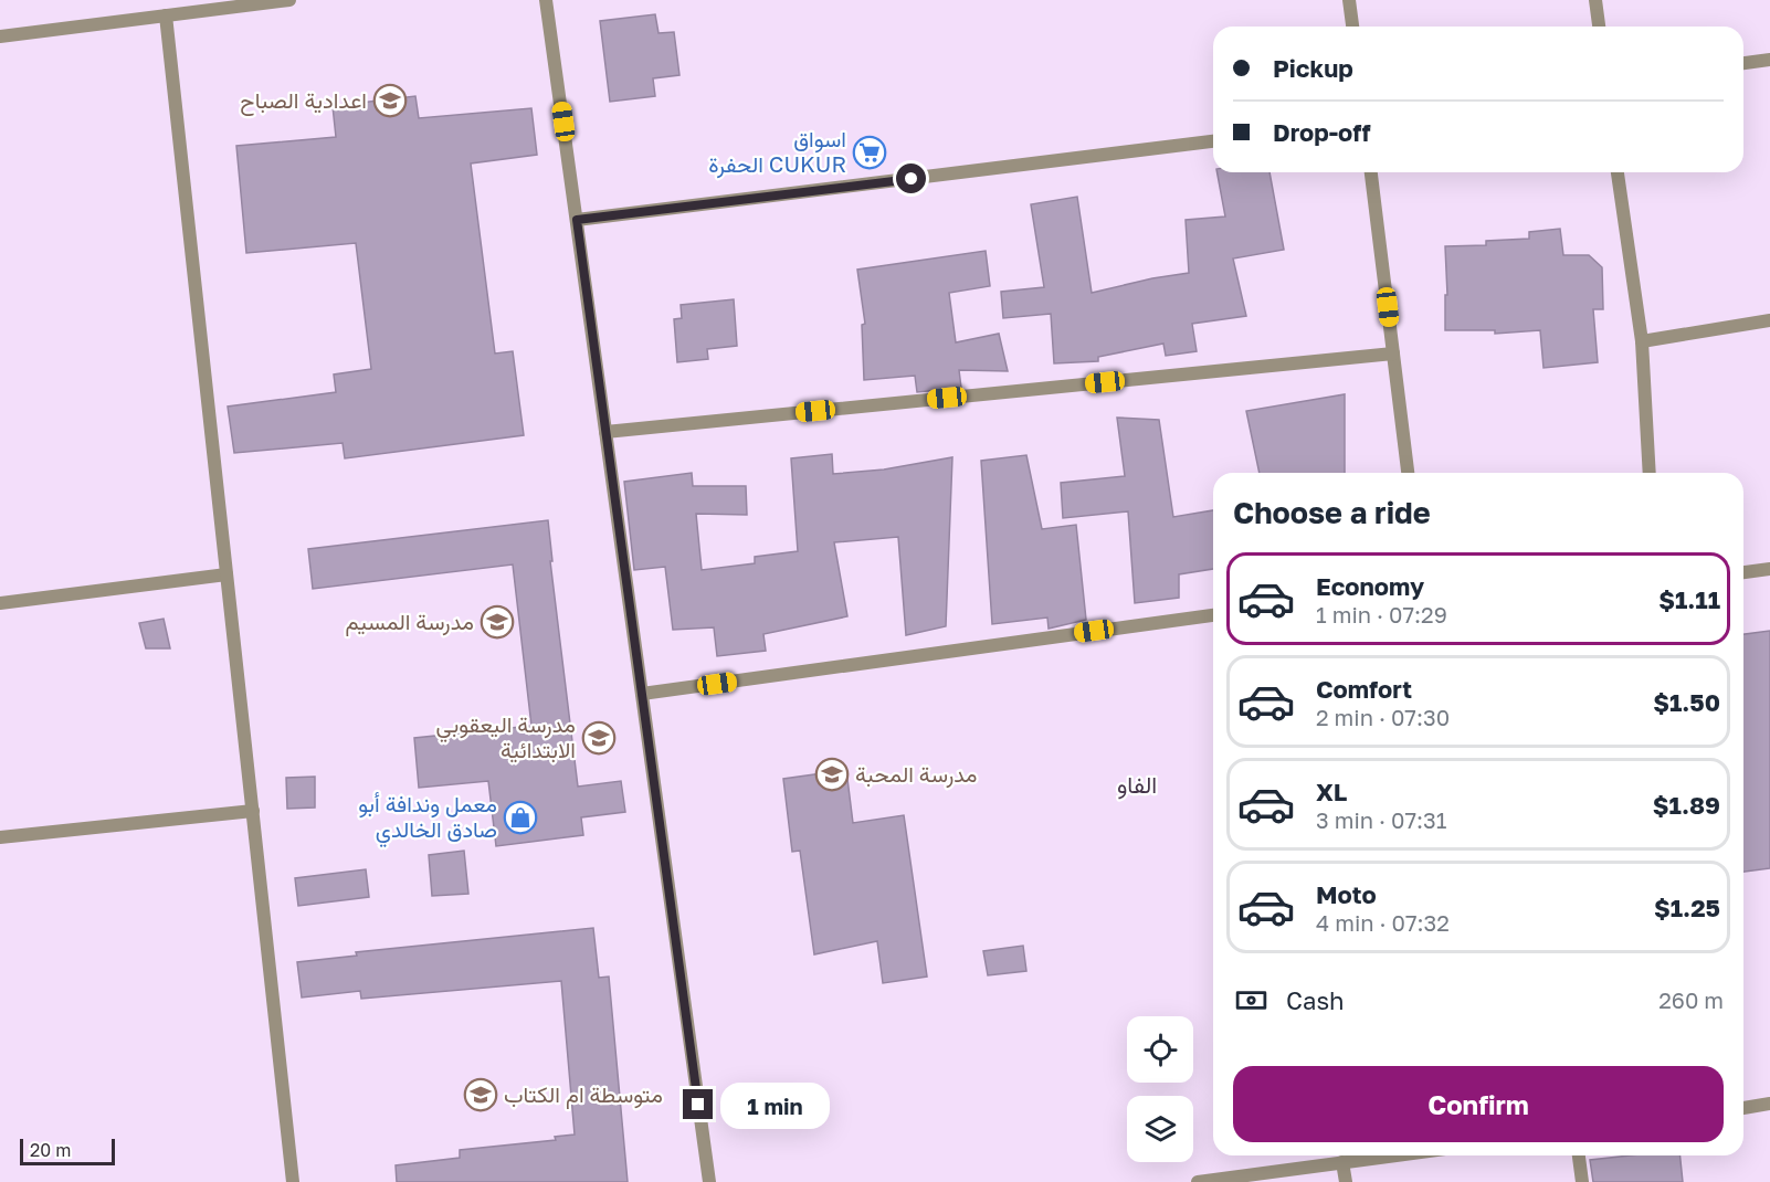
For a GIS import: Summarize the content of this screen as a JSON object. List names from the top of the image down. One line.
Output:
{"districts":["الفاو"],"places":{"school or university":["اعدادية الصباح","مدرسة المسيم","مدرسة اليعقوبي الابتدائية","مدرسة المحبة","متوسطة ام الكتاب"],"supermarket":["اسواق الحفرة CUKUR"],"shop":["معمل وندافة أبو صادق الخالدي"]},"scale_bar":"20 m","page":{"banner":["Pickup","Drop-off"],"heading":"Choose a ride","list":[{"name":"Economy","note":"1 min · 07:29","value":"$1.11"},{"name":"Comfort","note":"2 min · 07:30","value":"$1.50"},{"name":"XL","note":"3 min · 07:31","value":"$1.89"},{"name":"Moto","note":"4 min · 07:32","value":"$1.25"}],"pay":["Cash","260 m"],"buttons":"Confirm","bubble":"1 min","scale":"20 m"}}
